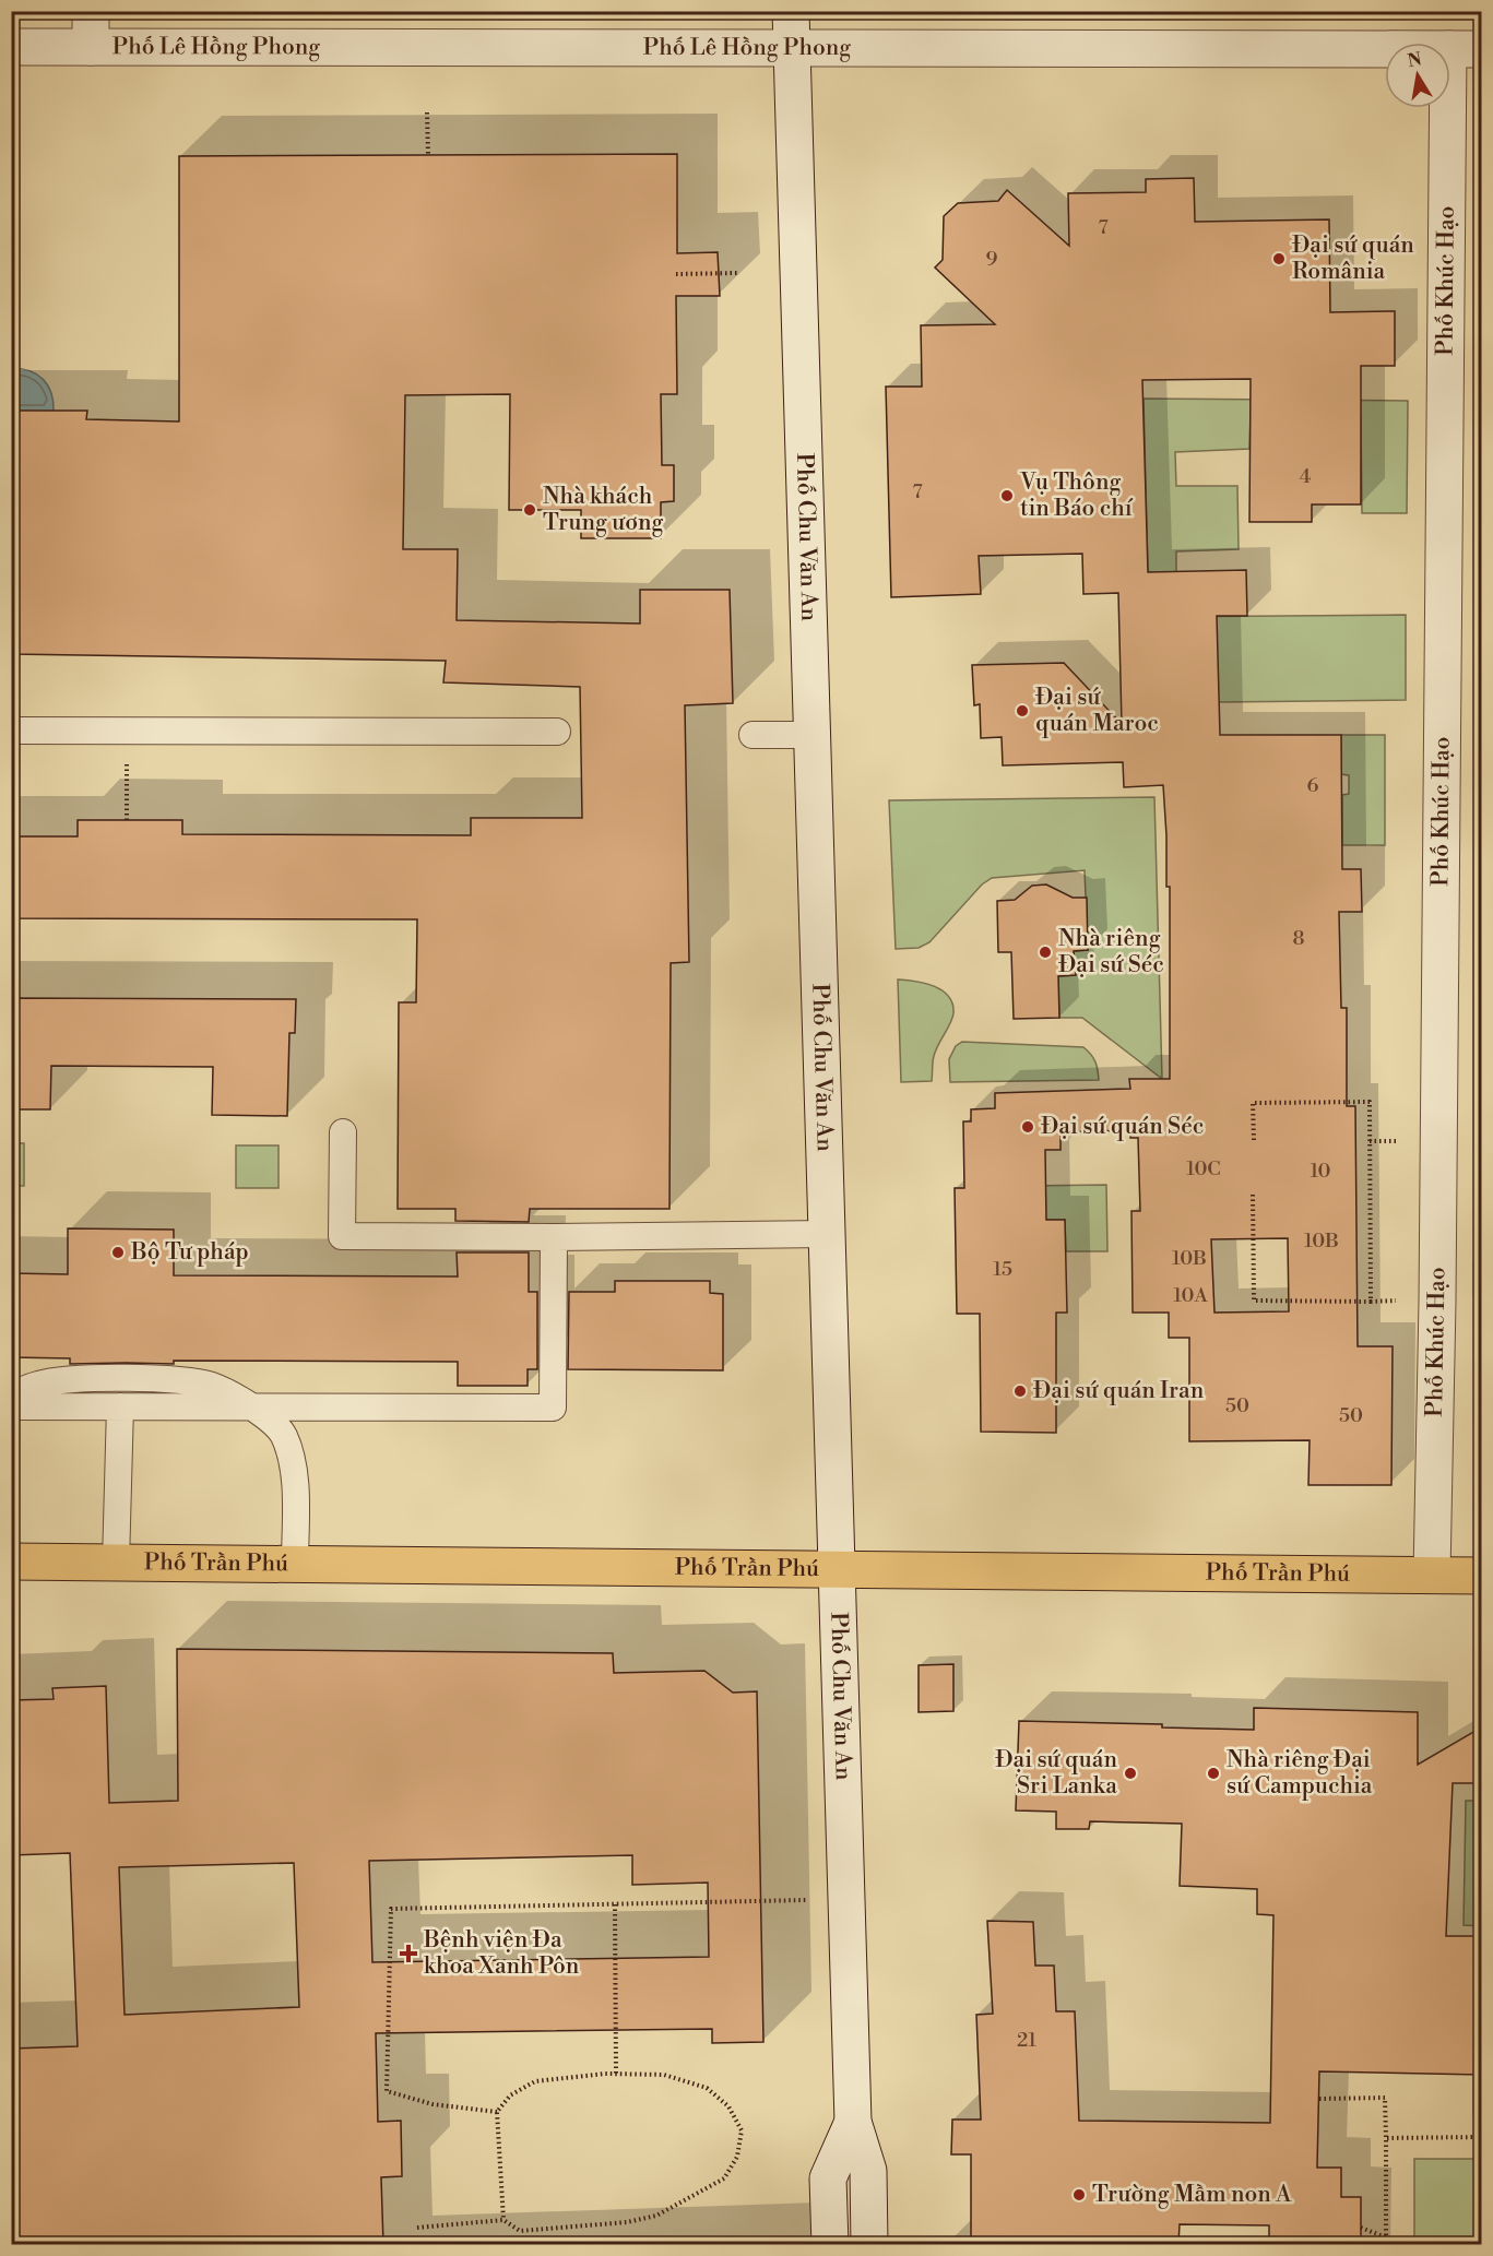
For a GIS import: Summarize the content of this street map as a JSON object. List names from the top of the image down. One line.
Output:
{"streets":{"main road":["Phố Trần Phú"],"street":["Phố Lê Hồng Phong","Phố Khúc Hạo","Phố Chu Văn An"]},"crossings":[["Phố Lê Hồng Phong","Phố Khúc Hạo"],["Phố Lê Hồng Phong","Phố Chu Văn An"],["Phố Khúc Hạo","Phố Trần Phú"],["Phố Chu Văn An","Phố Trần Phú"]],"places":{"other":["Đại sứ quán România","Vụ Thông tin Báo chí","Nhà khách Trung ương","Đại sứ quán Maroc","Nhà riêng Đại sứ Séc","Đại sứ quán Séc","Bộ Tư pháp","Đại sứ quán Iran","Đại sứ quán Sri Lanka","Nhà riêng Đại sứ Campuchia","Trường Mầm non A"],"health":["Bệnh viện Đa khoa Xanh Pôn"]},"house_numbers":["7","9","4","7","6","8","10C","10","10B","10B","15","10A","50","50","21"],"north":"top"}
